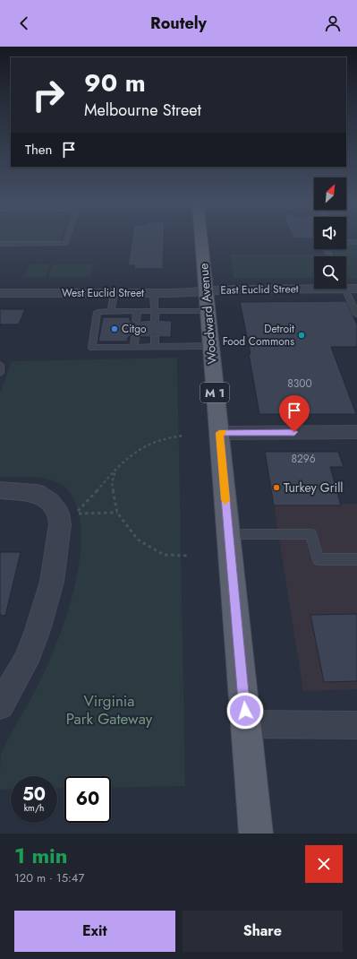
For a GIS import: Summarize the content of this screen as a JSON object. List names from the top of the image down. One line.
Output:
{"streets":{"main road":["Woodward Avenue","M 1"],"street":["East Euclid Street","West Euclid Street"]},"crossings":[["East Euclid Street","West Euclid Street"],["East Euclid Street","Woodward Avenue"],["West Euclid Street","Woodward Avenue"]],"parks":["Virginia Park Gateway"],"places":["Citgo","Detroit Food Commons","Turkey Grill"],"house_numbers":["8300","8296"],"north":"top right","page":{"header":"Routely","turn":["90 m","Melbourne Street"],"then":"Then","speed":"50 km/h","limit":"60","heading":["1 min","120 m · 15:47"],"buttons":["Exit","Share"]}}
